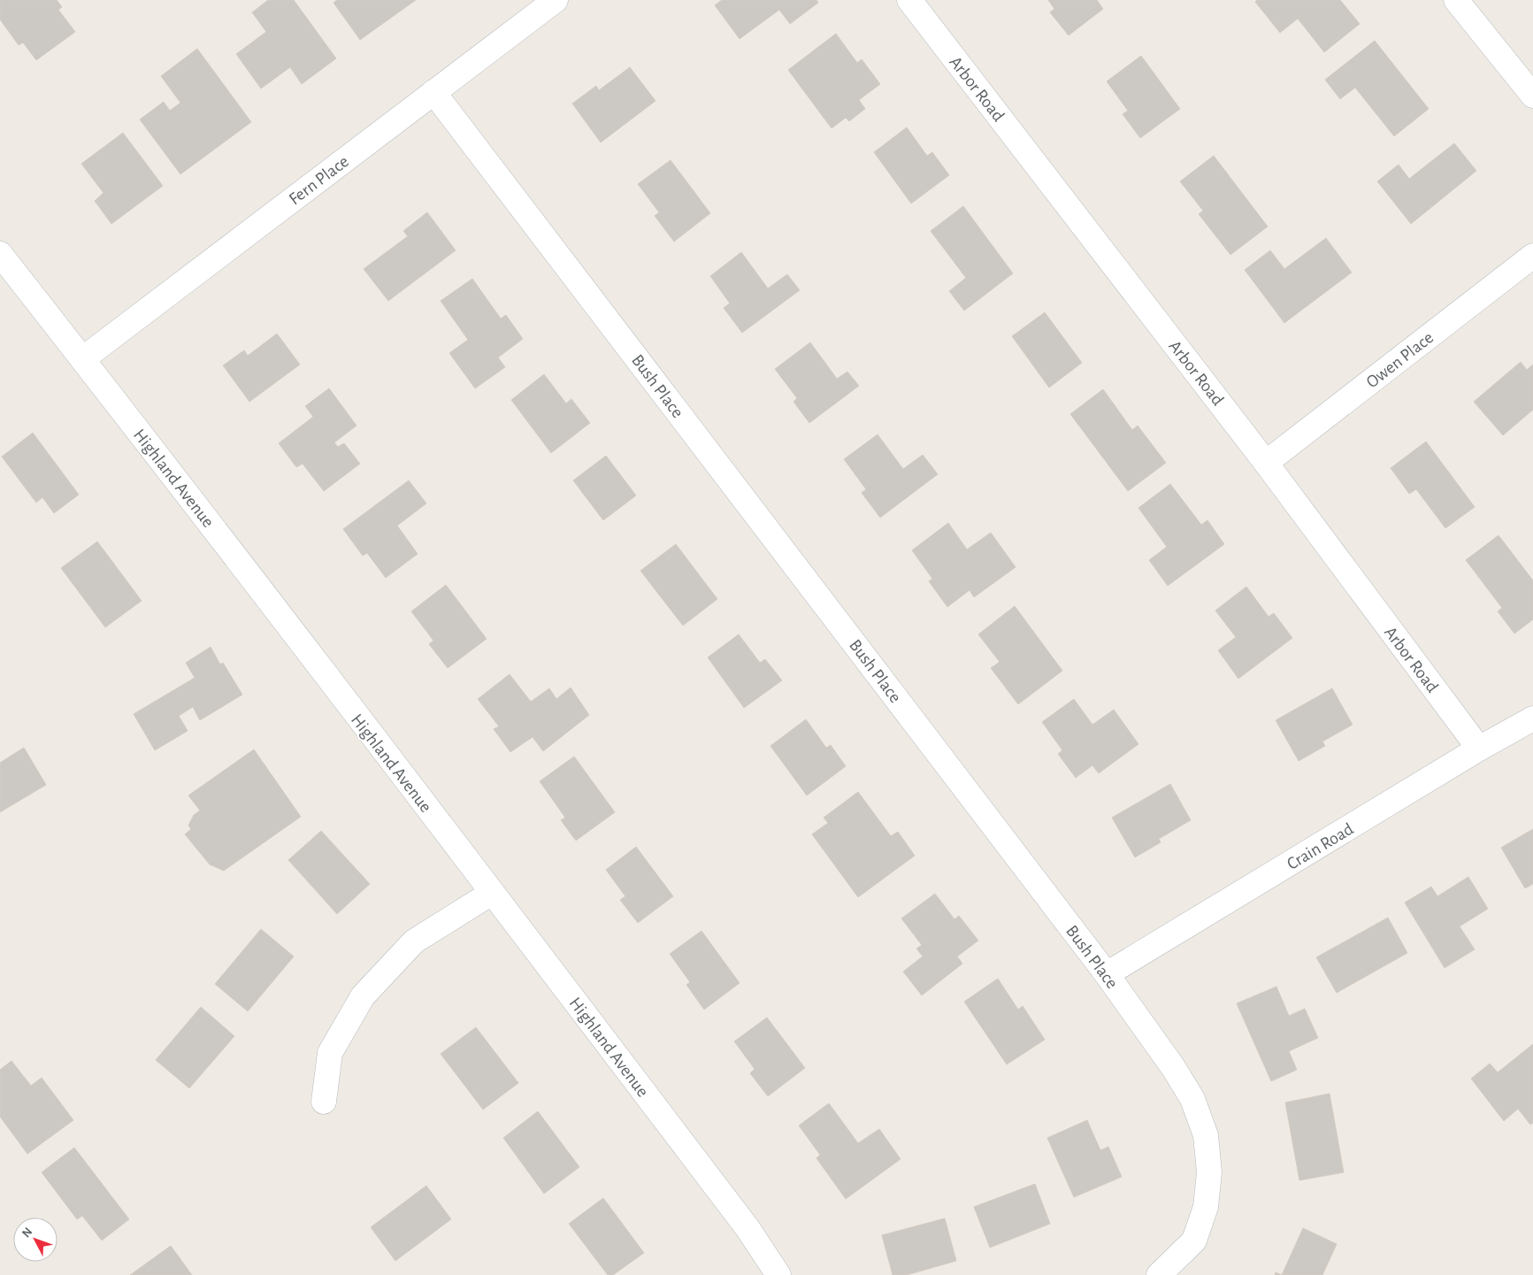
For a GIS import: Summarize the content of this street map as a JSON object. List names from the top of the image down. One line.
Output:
{"streets":{"street":["Arbor Road","Fern Place","Owen Place","Bush Place","Highland Avenue","Crain Road"]},"crossings":[["Arbor Road","Owen Place"],["Arbor Road","Crain Road"],["Fern Place","Bush Place"],["Fern Place","Highland Avenue"],["Bush Place","Crain Road"]],"north":"top left"}
